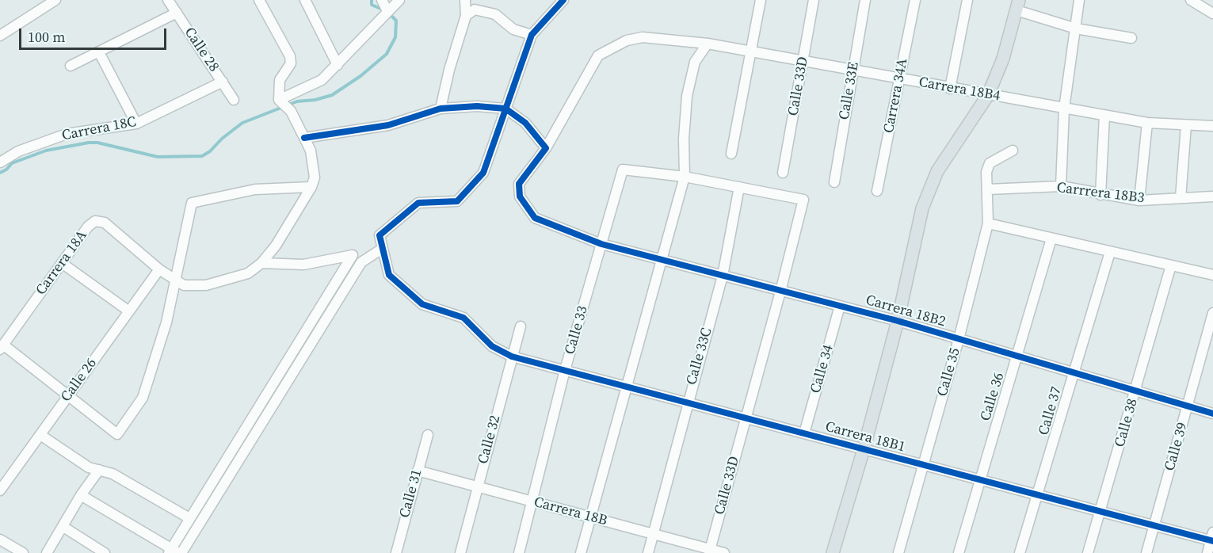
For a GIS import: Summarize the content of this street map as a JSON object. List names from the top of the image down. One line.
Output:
{"streets":{"street":["Calle 28","Calle 33D","Carrera 18B4","Calle 33E","Carrera 34A","Carrera 18C","Carrrera 18B3","Carrera 18A","Carrera 18B2","Calle 33","Calle 33C","Calle 34","Calle 35","Calle 26","Calle 36","Calle 37","Calle 38","Carrera 18B1","Calle 32","Calle 39","Calle 31","Carrera 18B"]},"crossings":[["Calle 28","Carrera 18C"],["Calle 33D","Carrera 18B4"],["Calle 33D","Carrera 18B1"],["Calle 33D","Carrera 18B"],["Carrera 18B4","Calle 33E"],["Carrera 18B4","Carrera 34A"],["Carrera 18B4","Carrera 18B2"],["Carrrera 18B3","Calle 35"],["Carrera 18A","Calle 26"],["Carrera 18B2","Calle 33"],["Carrera 18B2","Calle 33C"],["Carrera 18B2","Calle 34"],["Carrera 18B2","Calle 35"],["Carrera 18B2","Calle 36"],["Carrera 18B2","Calle 37"],["Carrera 18B2","Calle 38"],["Carrera 18B2","Calle 39"],["Calle 33","Carrera 18B1"],["Calle 33","Carrera 18B"],["Calle 33C","Carrera 18B1"],["Calle 33C","Carrera 18B"],["Calle 34","Carrera 18B1"],["Calle 35","Carrera 18B1"],["Calle 36","Carrera 18B1"],["Calle 37","Carrera 18B1"],["Calle 38","Carrera 18B1"],["Carrera 18B1","Calle 32"],["Carrera 18B1","Calle 39"],["Calle 32","Carrera 18B"],["Calle 31","Carrera 18B"]],"scale_bar":"100 m"}
